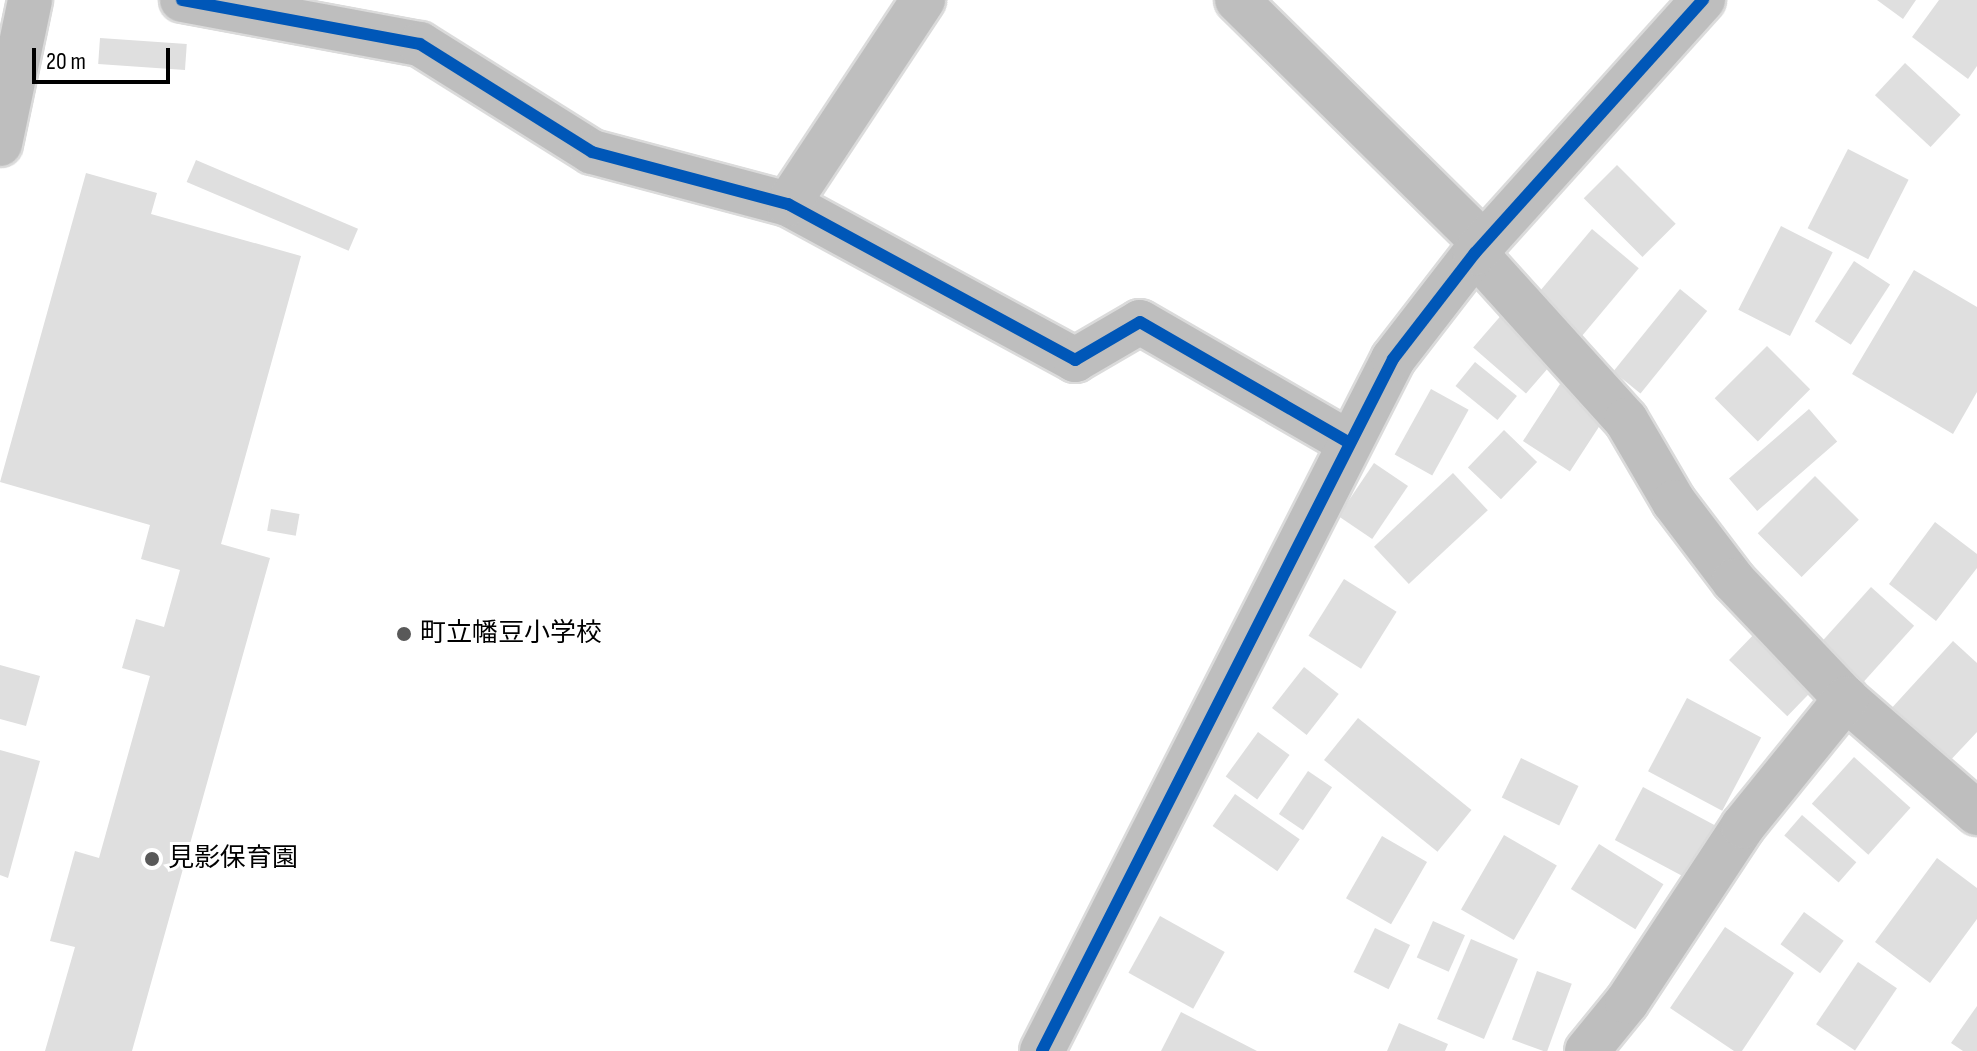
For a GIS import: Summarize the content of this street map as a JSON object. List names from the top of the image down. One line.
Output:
{"places":["町立幡豆小学校","見影保育園"],"scale_bar":"20 m"}
